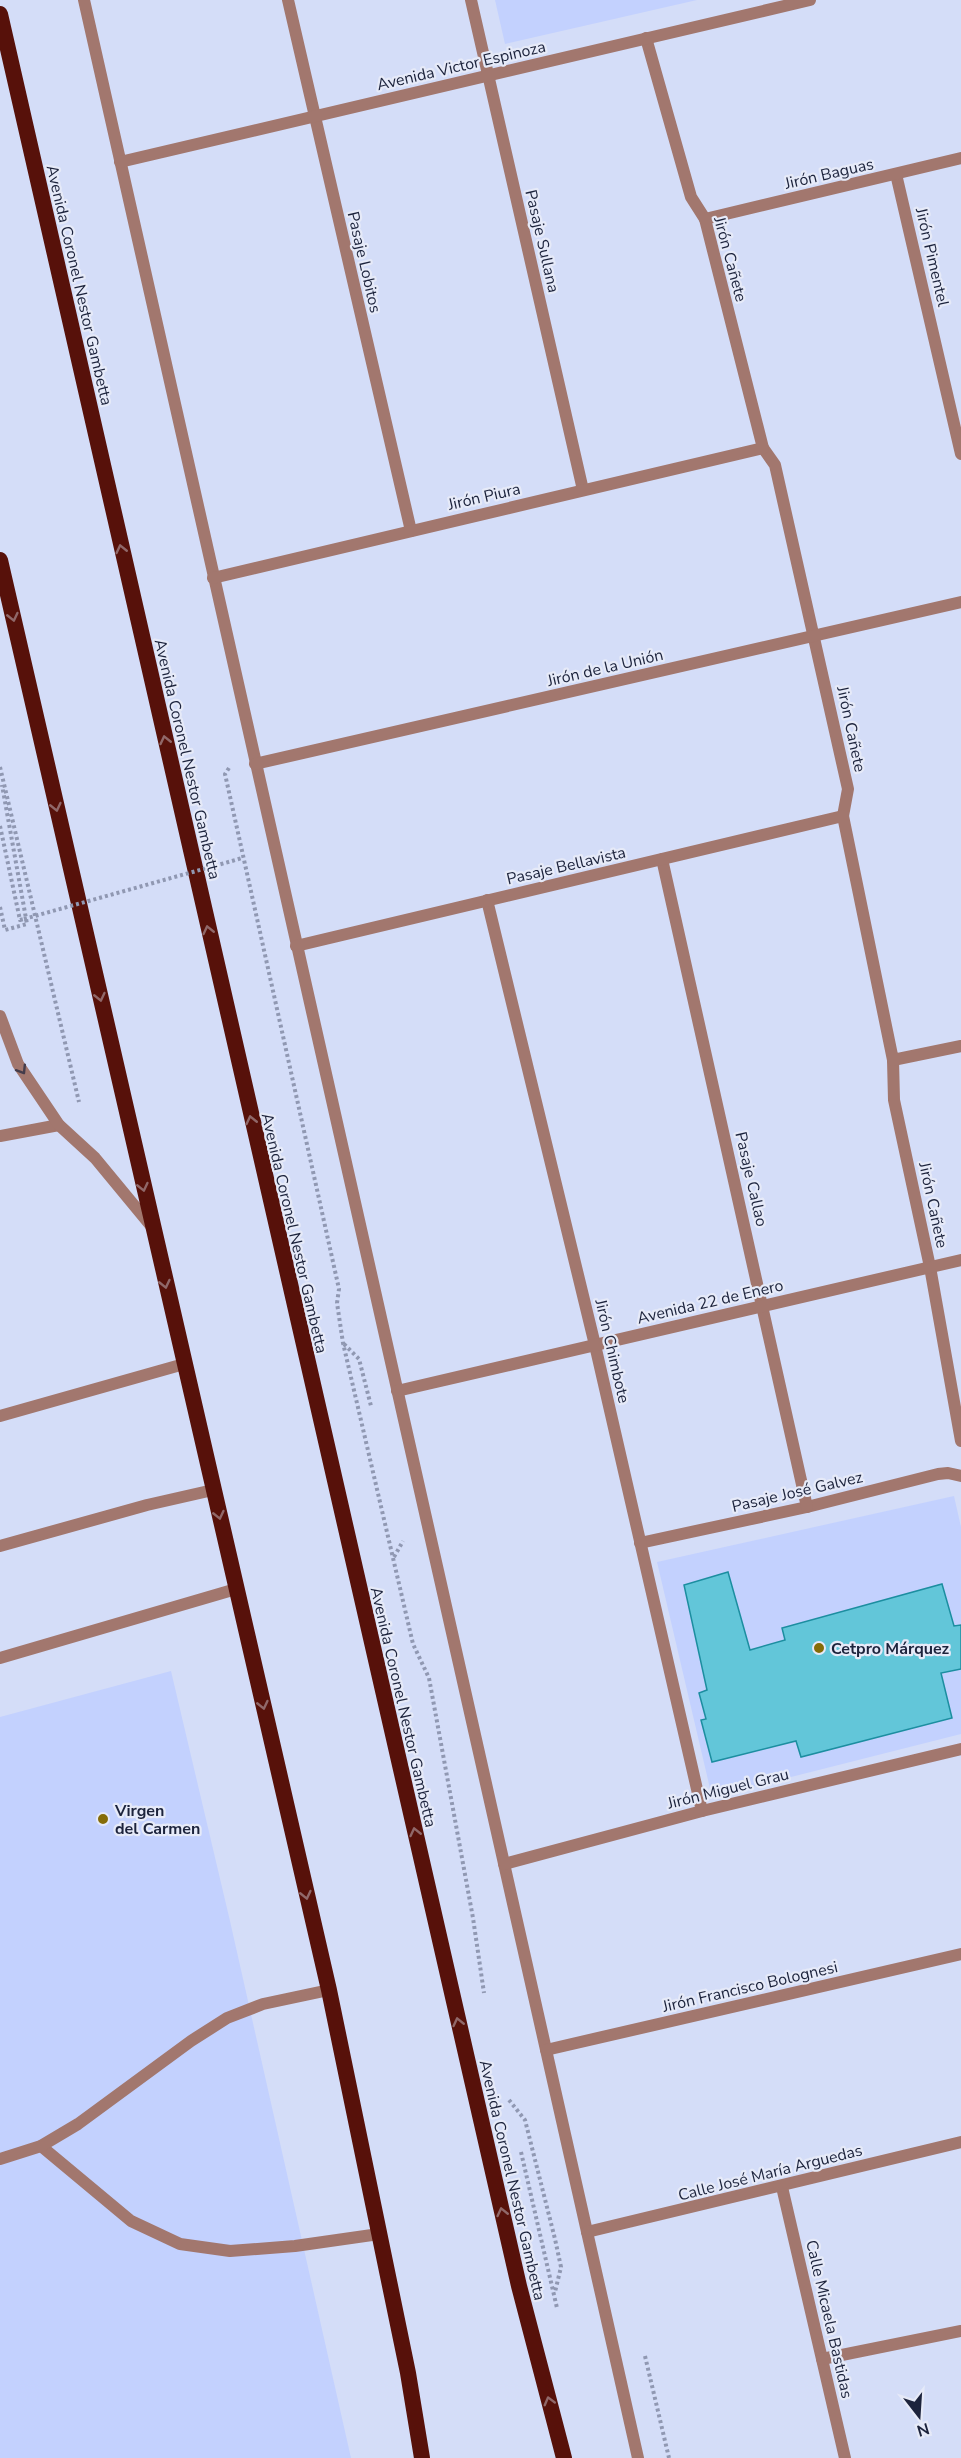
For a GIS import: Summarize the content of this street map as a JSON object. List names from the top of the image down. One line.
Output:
{"streets":{"highway":["Avenida Coronel Nestor Gambetta"],"street":["Avenida Victor Espinoza","Jirón Baguas","Pasaje Sullana","Jirón Pimentel","Jirón Cañete","Pasaje Lobitos","Jirón Piura","Jirón de la Unión","Pasaje Bellavista","Pasaje Callao","Avenida 22 de Enero","Jirón Chimbote","Pasaje José Galvez","Jirón Miguel Grau","Jirón Francisco Bolognesi","Calle José María Arguedas","Calle Micaela Bastidas"]},"crossings":[["Avenida Victor Espinoza","Pasaje Sullana"],["Avenida Victor Espinoza","Jirón Cañete"],["Avenida Victor Espinoza","Pasaje Lobitos"],["Jirón Baguas","Jirón Pimentel"],["Jirón Baguas","Jirón Cañete"],["Pasaje Sullana","Jirón Piura"],["Jirón Cañete","Jirón Piura"],["Jirón Cañete","Jirón de la Unión"],["Jirón Cañete","Pasaje Bellavista"],["Jirón Cañete","Avenida 22 de Enero"],["Pasaje Lobitos","Jirón Piura"],["Pasaje Bellavista","Pasaje Callao"],["Pasaje Bellavista","Jirón Chimbote"],["Pasaje Callao","Avenida 22 de Enero"],["Pasaje Callao","Pasaje José Galvez"],["Avenida 22 de Enero","Jirón Chimbote"],["Jirón Chimbote","Pasaje José Galvez"],["Jirón Chimbote","Jirón Miguel Grau"],["Calle José María Arguedas","Calle Micaela Bastidas"]],"places":["Cetpro Márquez","Virgen del Carmen"],"north":"bottom"}
